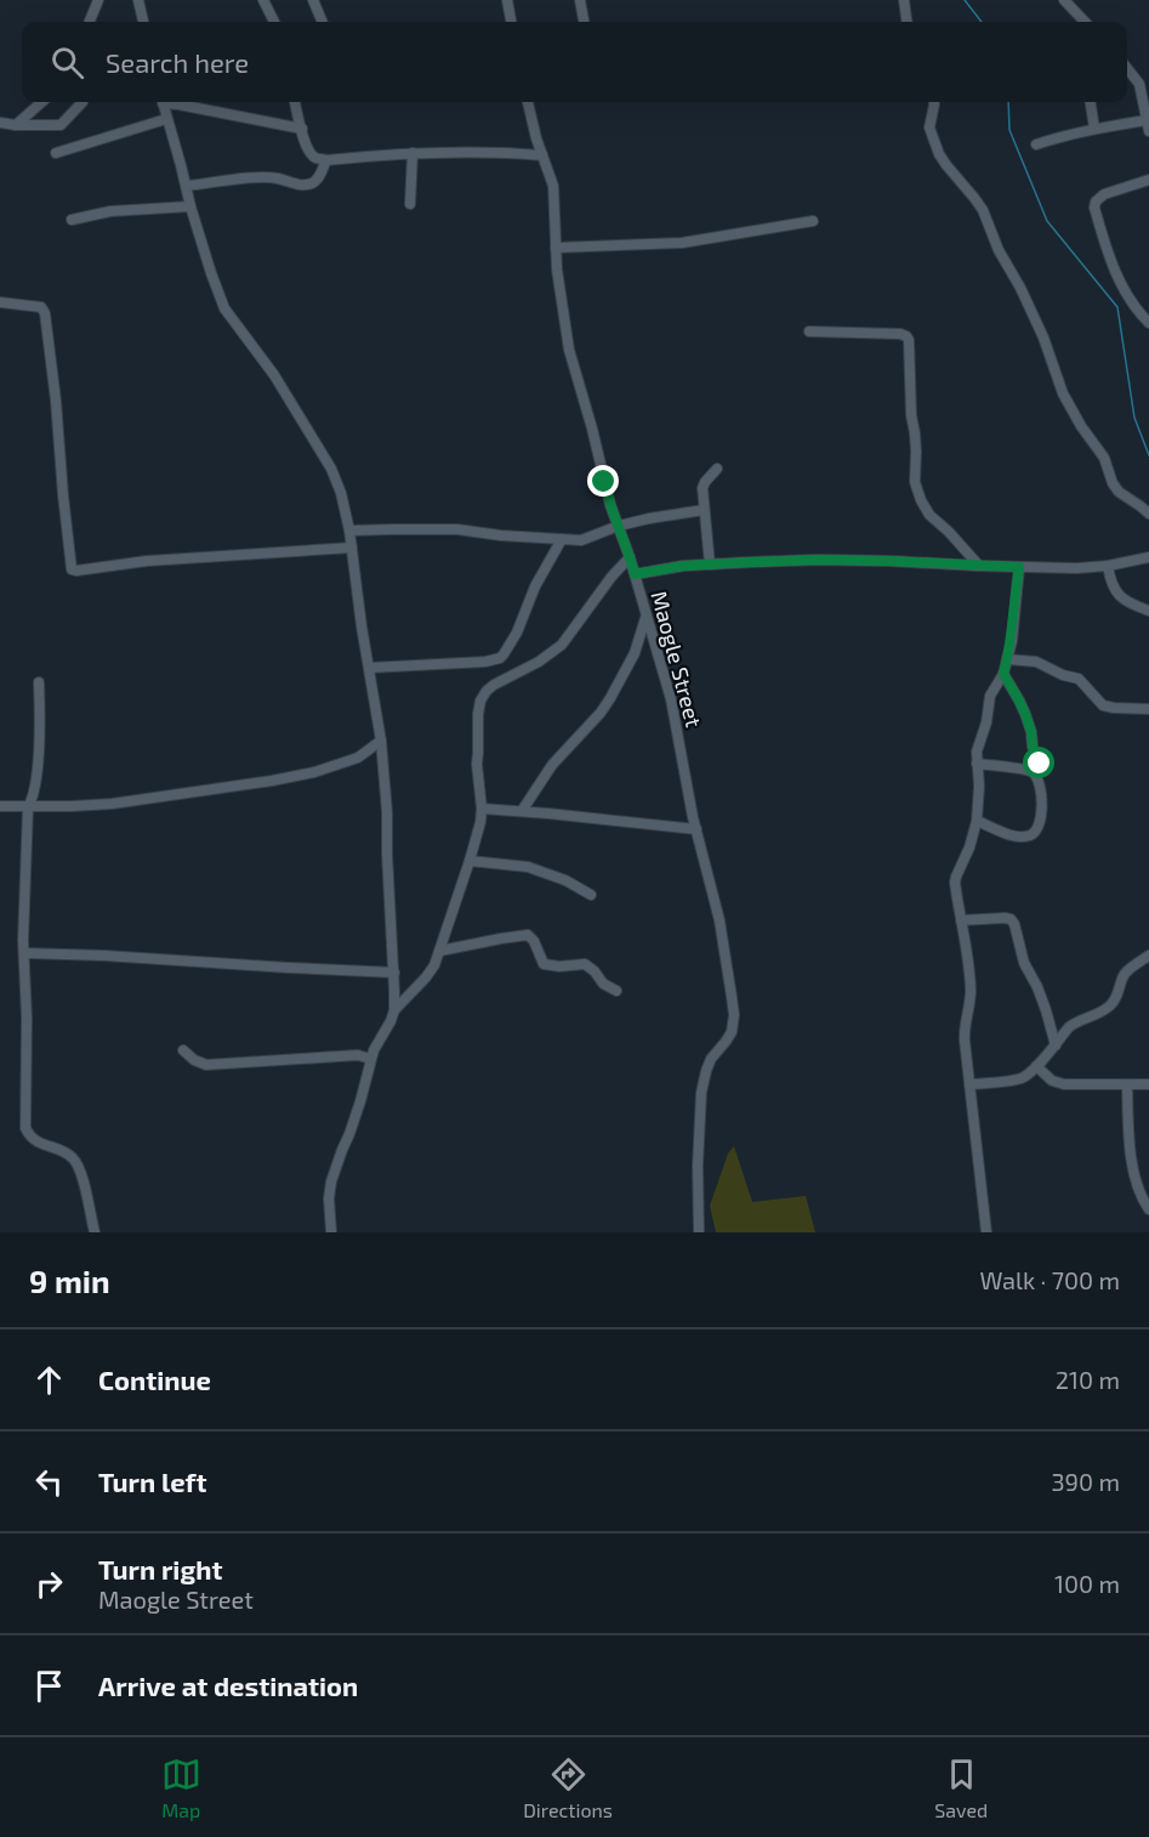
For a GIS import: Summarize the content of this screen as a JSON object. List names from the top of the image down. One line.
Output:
{"streets":{"street":["Maogle Street"]},"page":{"search":"Search here","heading":["9 min","Walk · 700 m"],"list":[["Continue","210 m"],["Turn left","390 m"],["Turn right","Maogle Street","100 m"],"Arrive at destination"],"nav":["Map","Directions","Saved"]}}
